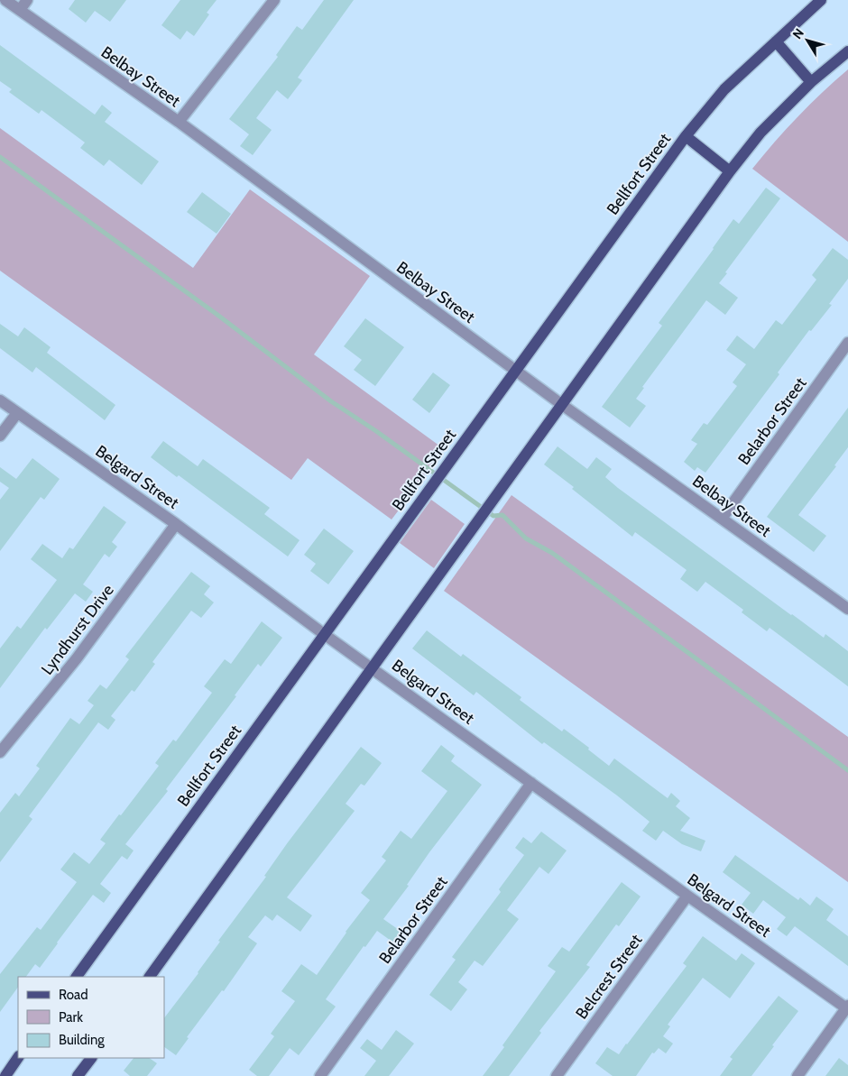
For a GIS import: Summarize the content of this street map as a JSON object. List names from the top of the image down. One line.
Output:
{"streets":{"main road":["Bellfort Street"],"street":["Belbay Street","Belarbor Street","Belgard Street","Lyndhurst Drive","Belcrest Street"]},"crossings":[["Belbay Street","Bellfort Street"],["Belbay Street","Belarbor Street"],["Bellfort Street","Belgard Street"],["Belarbor Street","Belgard Street"],["Belgard Street","Lyndhurst Drive"],["Belgard Street","Belcrest Street"]],"legend":["Road","Park","Building"],"north":"top left"}
